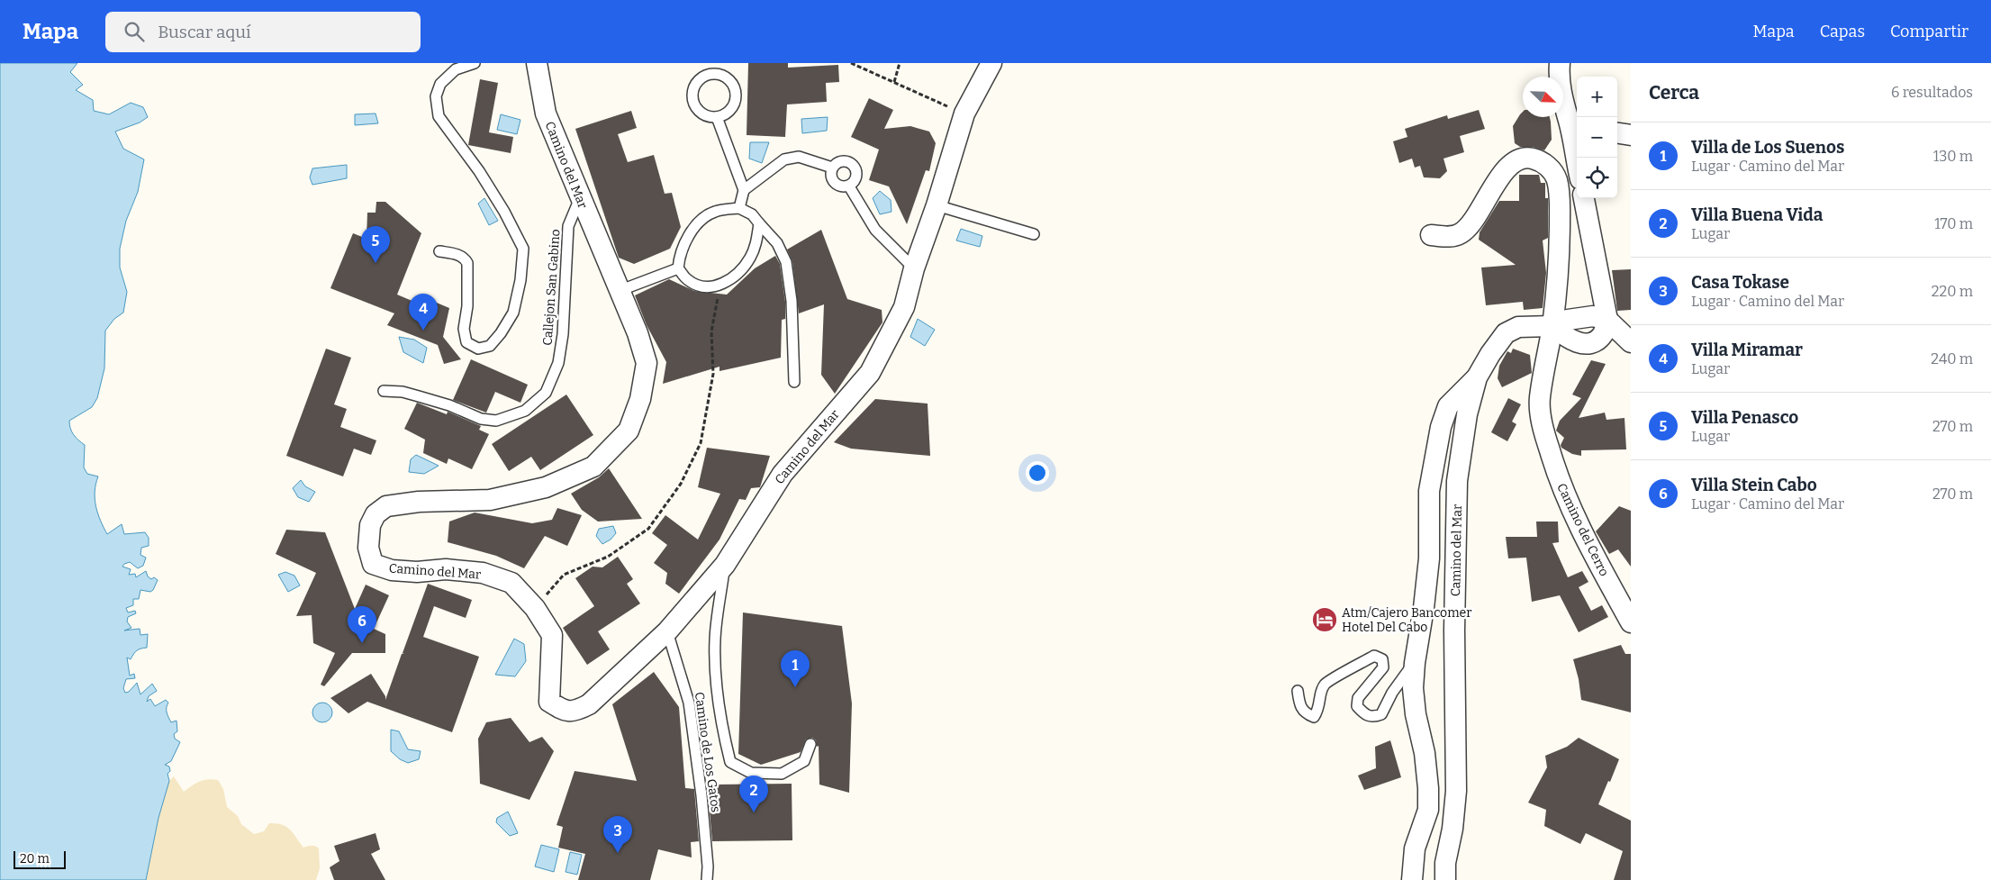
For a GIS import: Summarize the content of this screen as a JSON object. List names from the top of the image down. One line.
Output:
{"streets":{"street":["Camino del Mar","Camino del Cerro"],"lane":["Callejon San Gabino","Camino de Los Gatos"]},"crossings":[["Camino del Mar","Callejon San Gabino"],["Camino del Mar","Camino del Cerro"],["Camino del Mar","Camino de Los Gatos"]],"places":{"hotel":["Atm/Cajero Bancomer Hotel Del Cabo"]},"scale_bar":"20 m","north":"bottom right","page":{"header":"Mapa","search":"Buscar aquí","nav":["Mapa","Capas","Compartir"],"heading":["Cerca","6 resultados"],"map_buttons":["+","−"],"list":[{"mark":"1","name":"Villa de Los Suenos","note":"Lugar · Camino del Mar","value":"130 m"},{"mark":"2","name":"Villa Buena Vida","note":"Lugar","value":"170 m"},{"mark":"3","name":"Casa Tokase","note":"Lugar · Camino del Mar","value":"220 m"},{"mark":"4","name":"Villa Miramar","note":"Lugar","value":"240 m"},{"mark":"5","name":"Villa Penasco","note":"Lugar","value":"270 m"},{"mark":"6","name":"Villa Stein Cabo","note":"Lugar · Camino del Mar","value":"270 m"}],"pins":["5","4","6","1","2","3"],"scale":"20 m"}}
